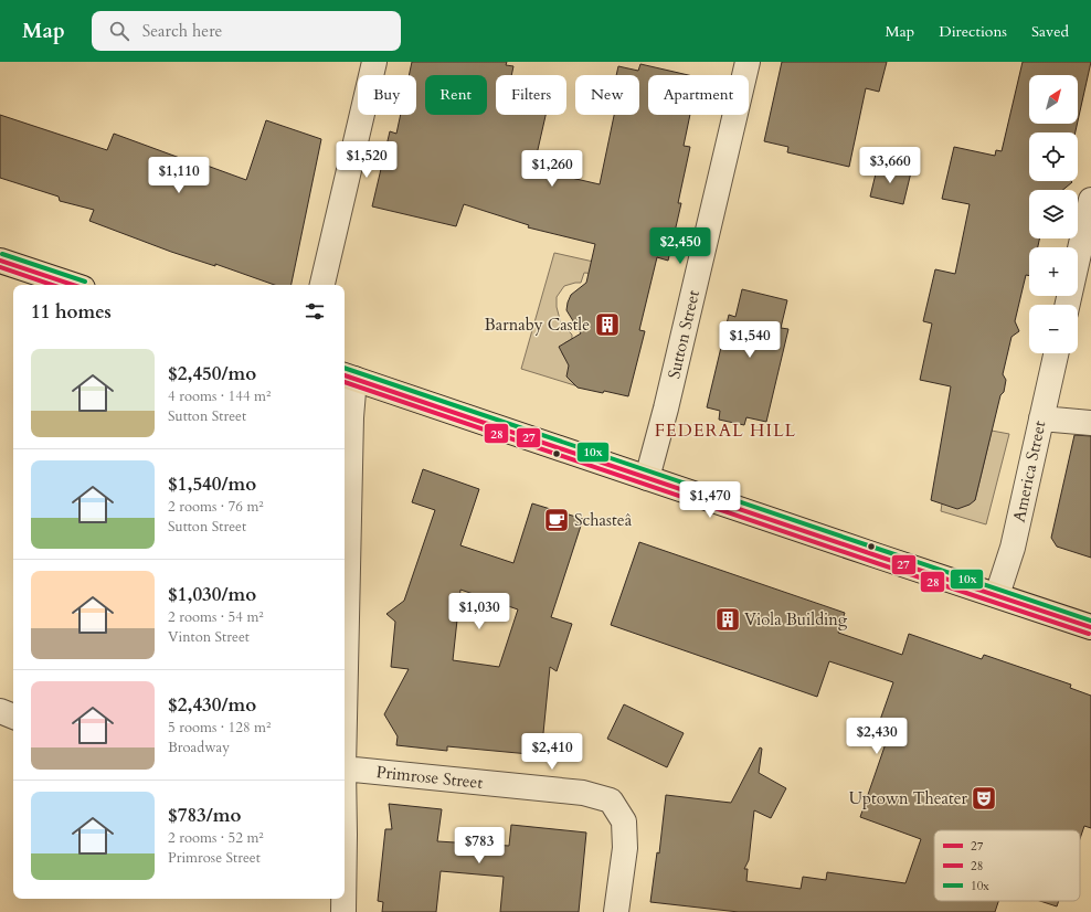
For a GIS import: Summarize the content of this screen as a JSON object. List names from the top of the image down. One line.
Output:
{"streets":{"street":["Sutton Street","America Street","Primrose Street"]},"districts":["FEDERAL HILL"],"places":{"building":["Barnaby Castle","Viola Building"],"cafe":["Schasteâ"],"theatre":["Uptown Theater"]},"lines":["transit line 10x","transit line 27","transit line 28"],"legend":["27","28","10x"],"north":"top right","page":{"header":"Map","search":"Search here","nav":["Map","Directions","Saved"],"map_buttons":["+","−"],"chip":["Buy","Rent","Filters","New","Apartment"],"price":["$1,520","$3,660","$1,260","$1,110","$2,450","$1,540","$1,470","$1,030","$2,430","$2,410","$783"],"heading":"11 homes","list":[{"name":"$2,450/mo","note":"4 rooms · 144 m² · Sutton Street"},{"name":"$1,540/mo","note":"2 rooms · 76 m² · Sutton Street"},{"name":"$1,030/mo","note":"2 rooms · 54 m² · Vinton Street"},{"name":"$2,430/mo","note":"5 rooms · 128 m² · Broadway"},{"name":"$783/mo","note":"2 rooms · 52 m² · Primrose Street"}]}}
